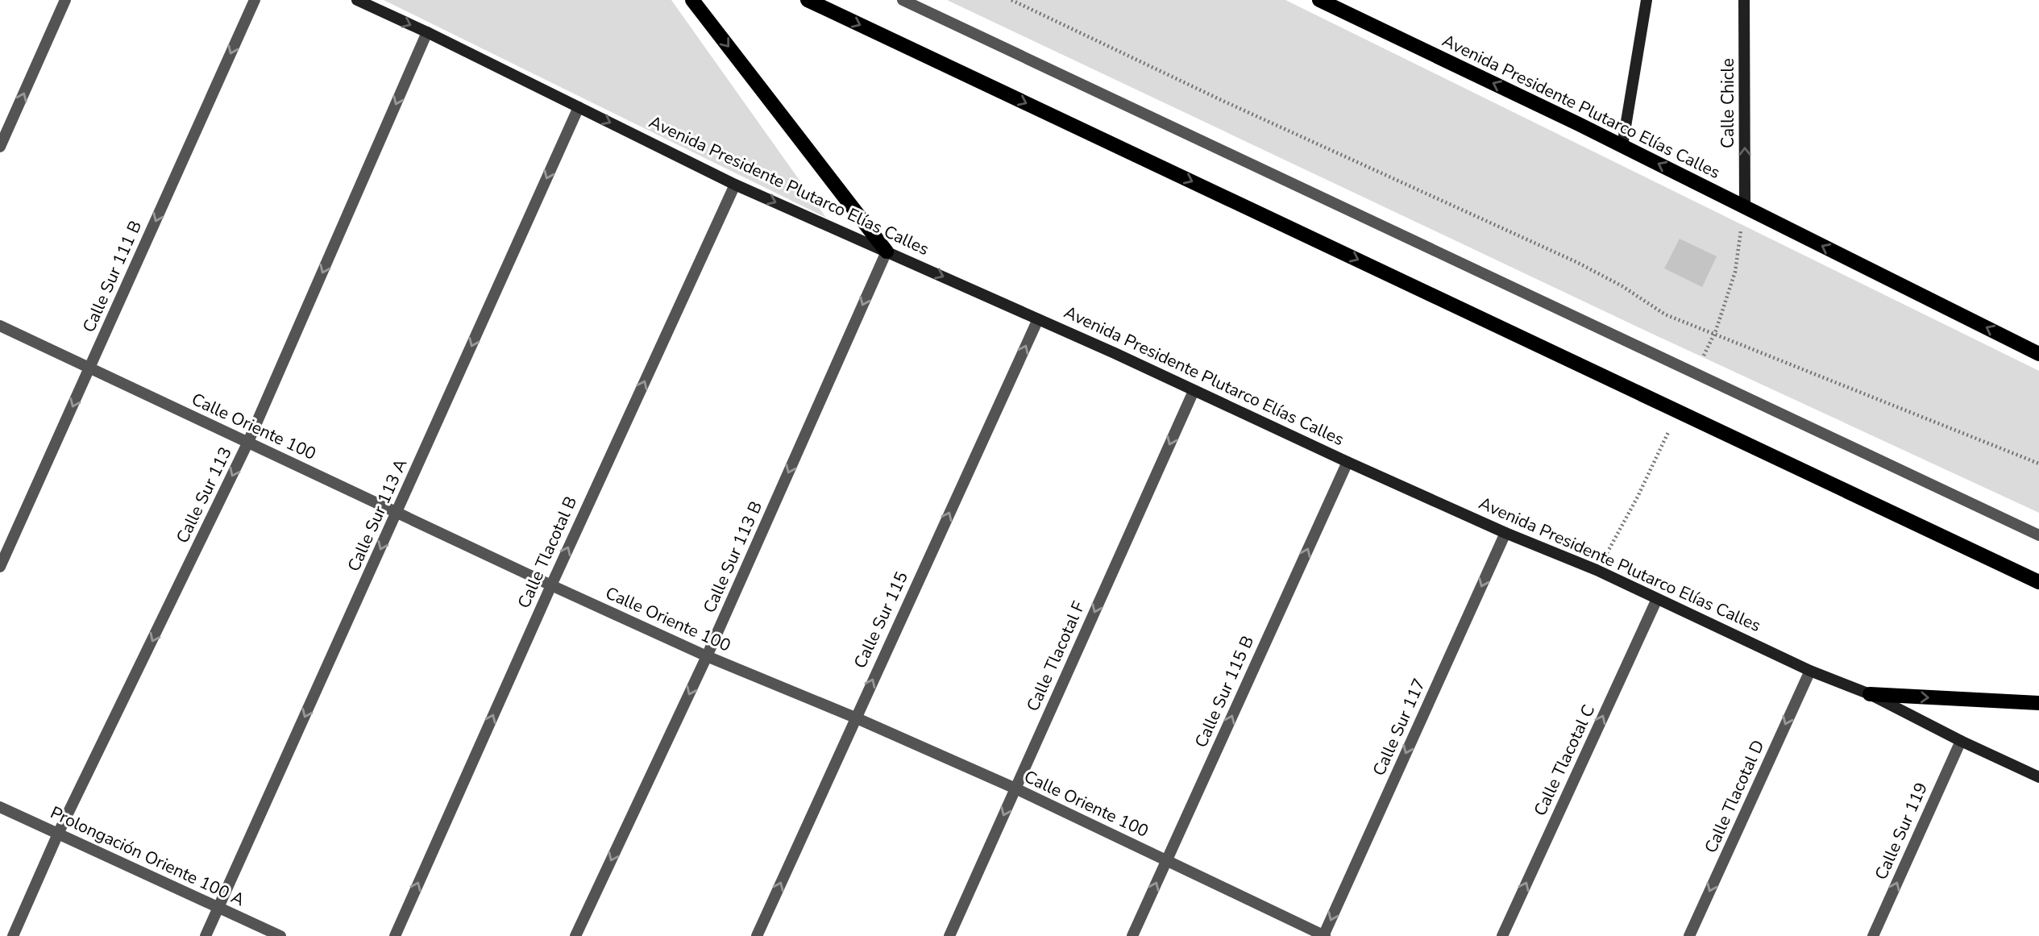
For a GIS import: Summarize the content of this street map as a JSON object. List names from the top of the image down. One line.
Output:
{"streets":{"main road":["Avenida Presidente Plutarco Elías Calles"],"street":["Calle Chicle","Calle Sur 111 B","Calle Oriente 100","Calle Sur 113","Calle Sur 113 A","Calle Tlacotal B","Calle Sur 113 B","Calle Sur 115","Calle Tlacotal F","Calle Sur 115 B","Calle Sur 117","Calle Tlacotal C","Calle Tlacotal D","Calle Sur 119","Prolongación Oriente 100 A"]},"crossings":[["Calle Chicle","Avenida Presidente Plutarco Elías Calles"],["Avenida Presidente Plutarco Elías Calles","Calle Sur 113"],["Avenida Presidente Plutarco Elías Calles","Calle Sur 113 A"],["Avenida Presidente Plutarco Elías Calles","Calle Tlacotal B"],["Avenida Presidente Plutarco Elías Calles","Calle Sur 113 B"],["Avenida Presidente Plutarco Elías Calles","Calle Sur 115"],["Avenida Presidente Plutarco Elías Calles","Calle Tlacotal F"],["Avenida Presidente Plutarco Elías Calles","Calle Sur 115 B"],["Avenida Presidente Plutarco Elías Calles","Calle Sur 117"],["Avenida Presidente Plutarco Elías Calles","Calle Tlacotal C"],["Avenida Presidente Plutarco Elías Calles","Calle Tlacotal D"],["Avenida Presidente Plutarco Elías Calles","Calle Sur 119"],["Calle Sur 111 B","Calle Oriente 100"],["Calle Oriente 100","Calle Sur 113"],["Calle Oriente 100","Calle Sur 113 A"],["Calle Oriente 100","Calle Tlacotal B"],["Calle Oriente 100","Calle Sur 113 B"],["Calle Oriente 100","Calle Sur 115"],["Calle Oriente 100","Calle Tlacotal F"],["Calle Oriente 100","Calle Sur 115 B"],["Calle Oriente 100","Calle Sur 117"],["Calle Sur 113","Prolongación Oriente 100 A"],["Calle Sur 113 A","Prolongación Oriente 100 A"]],"one_way":["Calle Chicle","Calle Sur 111 B","Calle Sur 113","Calle Sur 113 A","Calle Tlacotal B","Calle Sur 113 B","Calle Sur 115","Calle Tlacotal F","Calle Sur 115 B","Calle Sur 117","Calle Tlacotal C","Calle Tlacotal D","Calle Sur 119"]}
